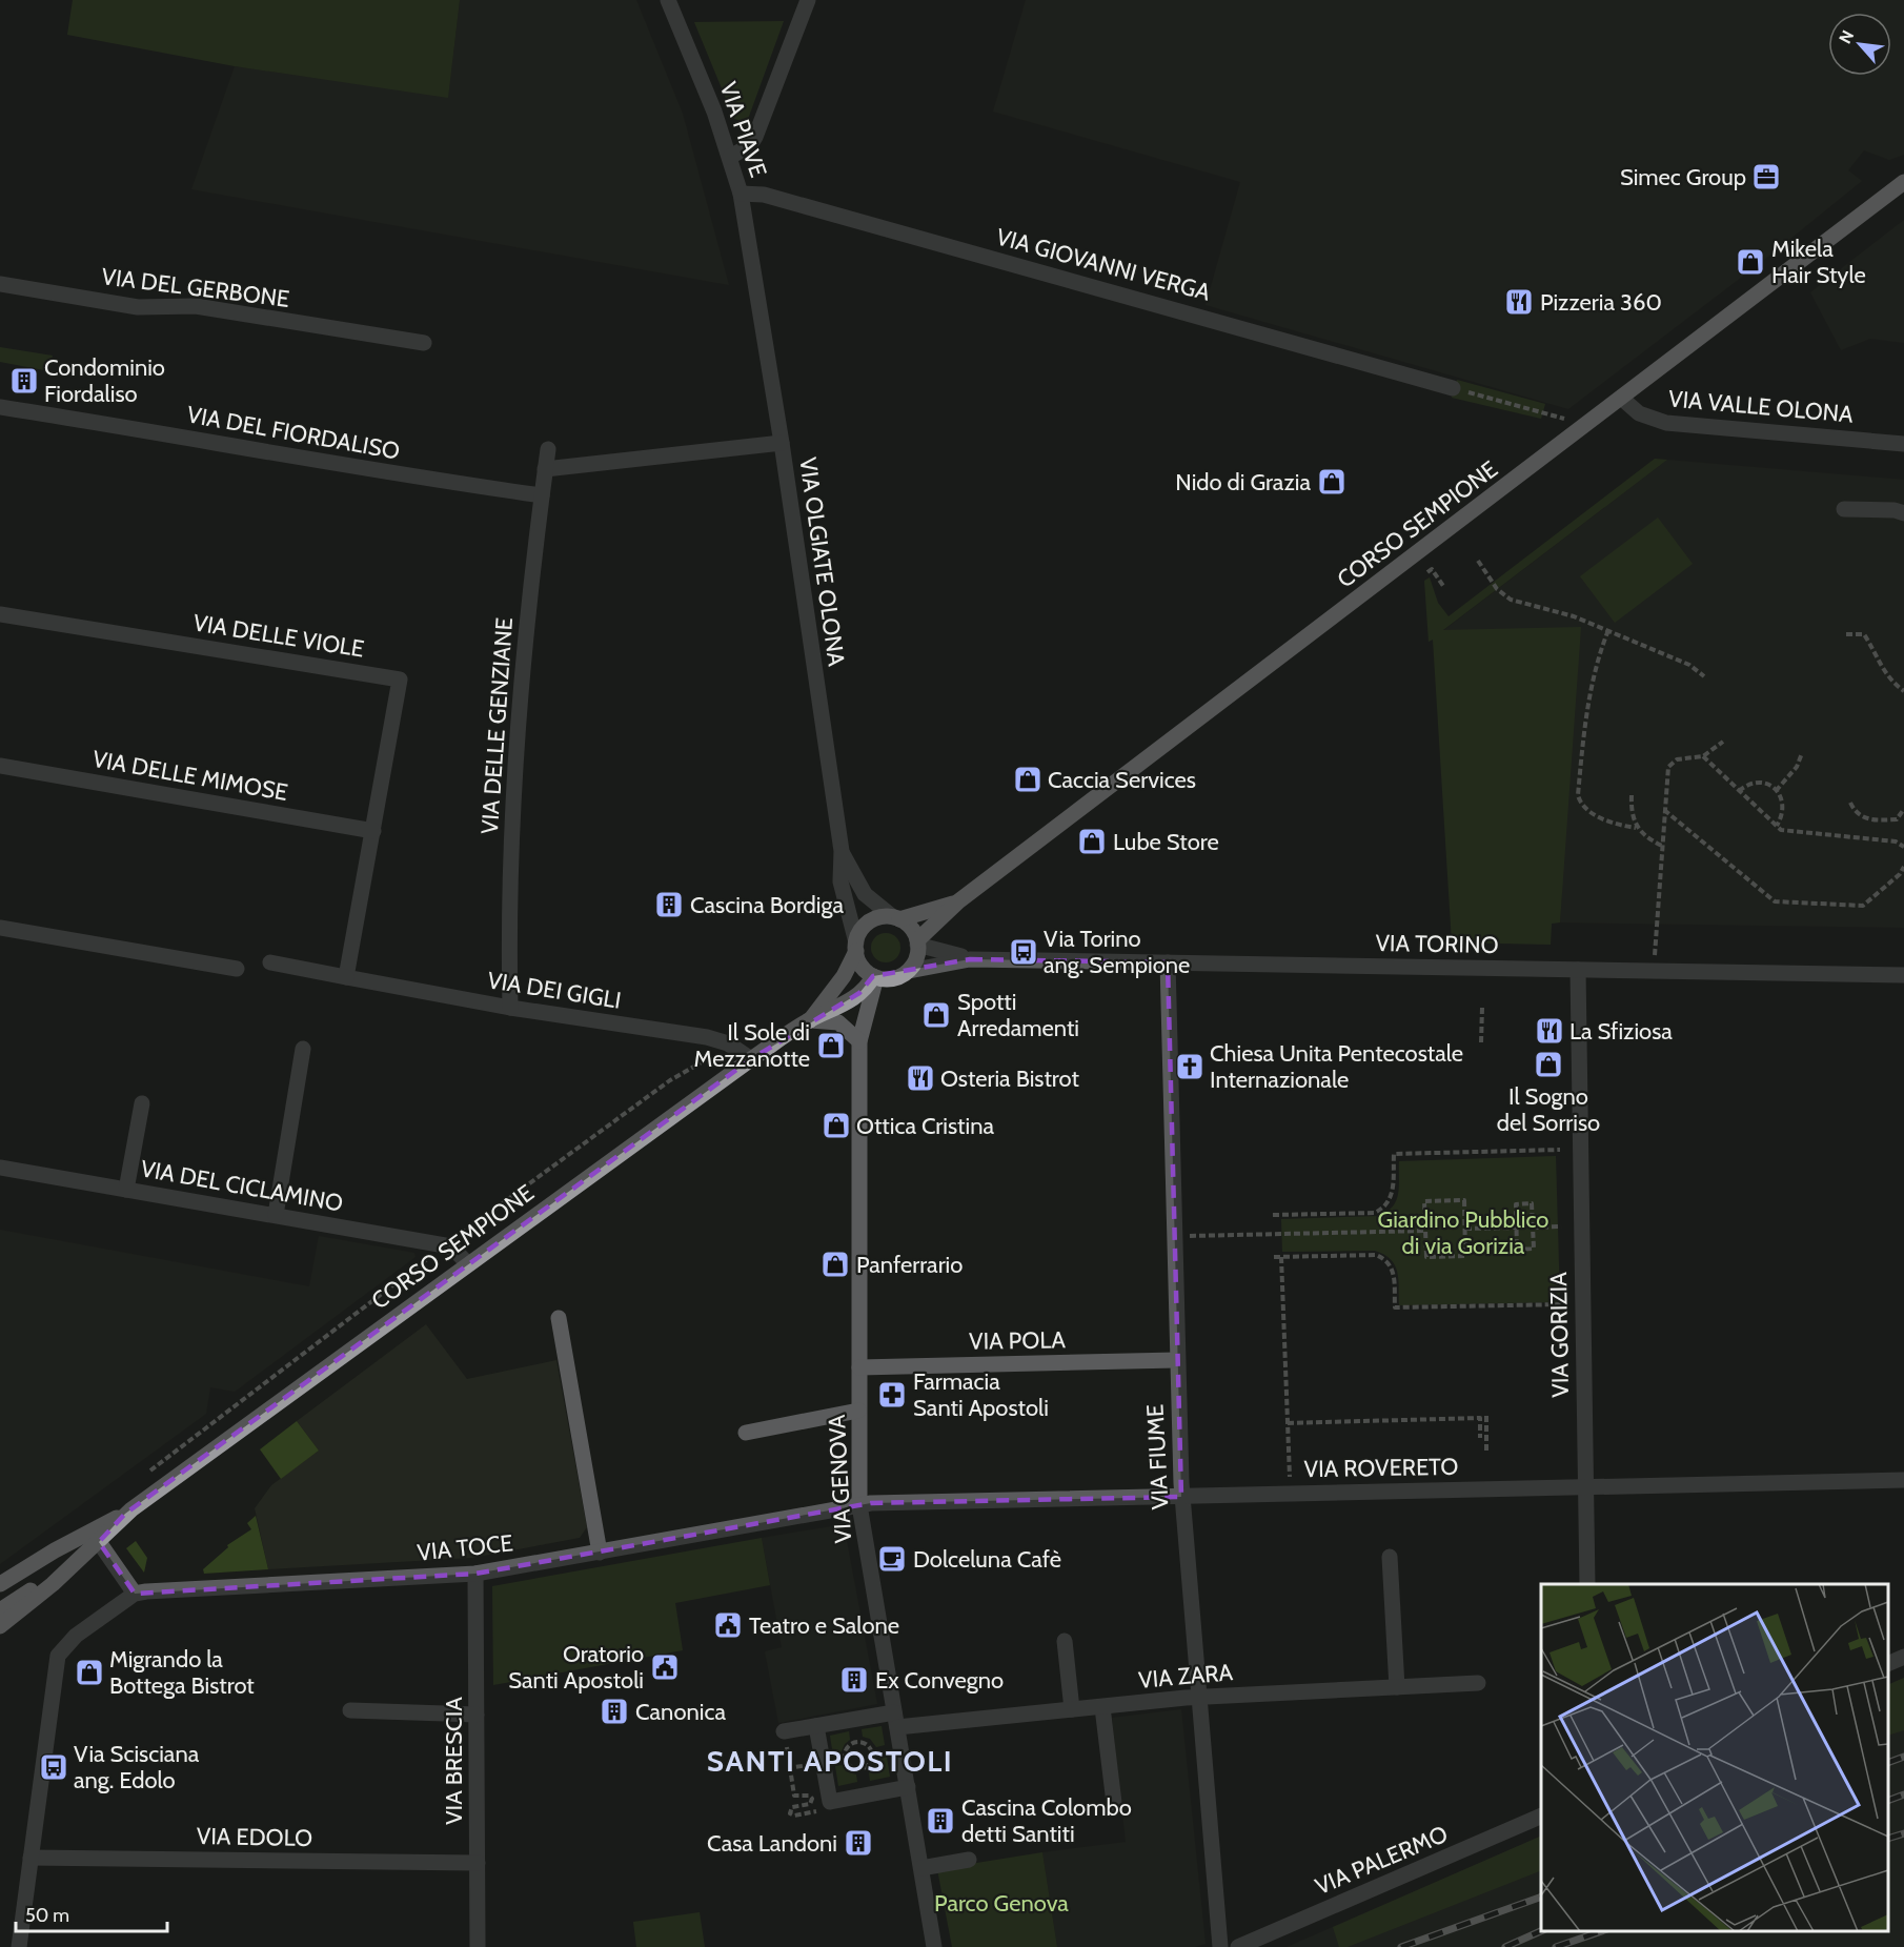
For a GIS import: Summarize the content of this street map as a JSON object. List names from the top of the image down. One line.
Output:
{"streets":{"main road":["CORSO SEMPIONE"],"street":["VIA PIAVE","VIA GIOVANNI VERGA","VIA DEL GERBONE","VIA VALLE OLONA","VIA DEL FIORDALISO","VIA OLGIATE OLONA","VIA DELLE VIOLE","VIA DELLE GENZIANE","VIA DELLE MIMOSE","VIA TORINO","VIA DEI GIGLI","VIA DEL CICLAMINO","VIA GORIZIA","VIA POLA","VIA FIUME","VIA ROVERETO","VIA GENOVA","VIA TOCE","VIA ZARA","VIA BRESCIA","VIA EDOLO","VIA PALERMO"]},"crossings":[["VIA PIAVE","VIA GIOVANNI VERGA"],["VIA PIAVE","VIA OLGIATE OLONA"],["VIA VALLE OLONA","CORSO SEMPIONE"],["VIA DEL FIORDALISO","VIA DELLE GENZIANE"],["CORSO SEMPIONE","VIA OLGIATE OLONA"],["CORSO SEMPIONE","VIA TORINO"],["CORSO SEMPIONE","VIA DEI GIGLI"],["CORSO SEMPIONE","VIA DEL CICLAMINO"],["CORSO SEMPIONE","VIA GENOVA"],["VIA OLGIATE OLONA","VIA TORINO"],["VIA OLGIATE OLONA","VIA GENOVA"],["VIA DELLE VIOLE","VIA DELLE MIMOSE"],["VIA DELLE GENZIANE","VIA DEI GIGLI"],["VIA TORINO","VIA GORIZIA"],["VIA TORINO","VIA FIUME"],["VIA TORINO","VIA GENOVA"],["VIA GORIZIA","VIA ROVERETO"],["VIA POLA","VIA FIUME"],["VIA POLA","VIA GENOVA"],["VIA FIUME","VIA ROVERETO"],["VIA FIUME","VIA ZARA"],["VIA ROVERETO","VIA GENOVA"],["VIA ROVERETO","VIA TOCE"],["VIA GENOVA","VIA TOCE"],["VIA GENOVA","VIA ZARA"],["VIA TOCE","VIA BRESCIA"],["VIA BRESCIA","VIA EDOLO"]],"districts":["SANTI APOSTOLI"],"parks":["Giardino Pubblico di via Gorizia","Parco Genova"],"places":{"office":["Simec Group"],"shop":["Mikela Hair Style","Nido di Grazia","Caccia Services","Lube Store","Spotti Arredamenti","Il Sole di Mezzanotte","Il Sogno del Sorriso","Ottica Cristina","Panferrario","Migrando la Bottega Bistrot"],"restaurant":["Pizzeria 360","La Sfiziosa","Osteria Bistrot"],"building":["Condominio Fiordaliso","Cascina Bordiga","Ex Convegno","Canonica","Cascina Colombo detti Santiti","Casa Landoni"],"bus stop":["Via Torino ang. Sempione","Via Scisciana ang. Edolo"],"church":["Chiesa Unita Pentecostale Internazionale"],"pharmacy":["Farmacia Santi Apostoli"],"cafe":["Dolceluna Cafè"],"public building":["Teatro e Salone","Oratorio Santi Apostoli"]},"scale_bar":"50 m","north":"top left"}
